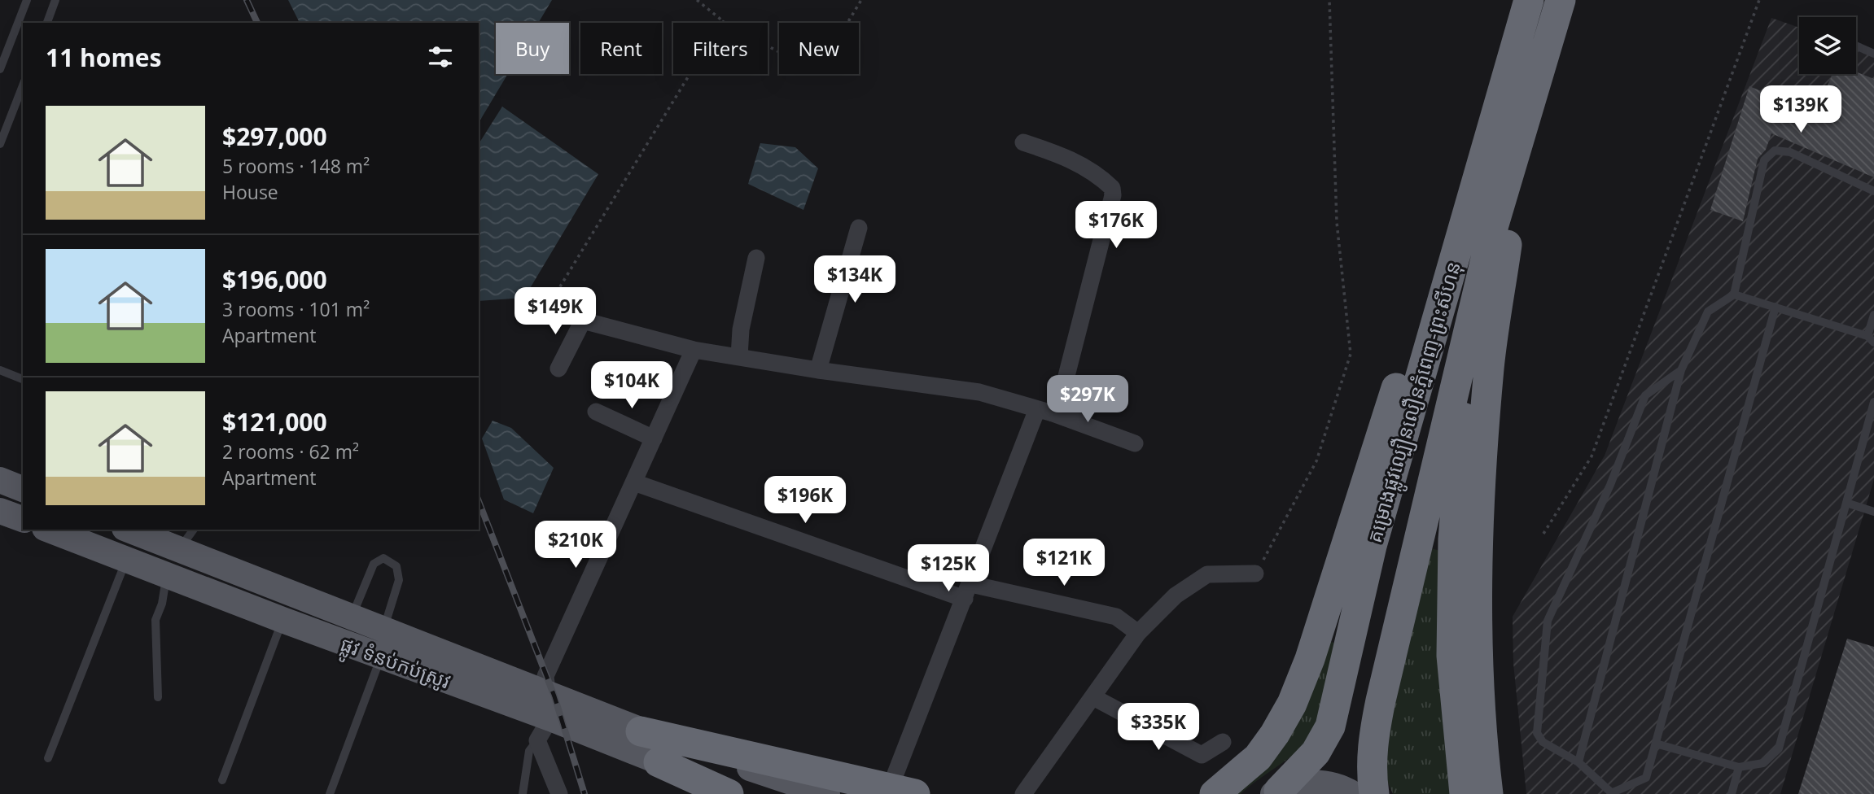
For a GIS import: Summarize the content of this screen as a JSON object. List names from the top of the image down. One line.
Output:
{"streets":{"highway":["គម្រោងផ្លូវល្បឿនលឿនភ្នំពេញ-ព្រះសីហនុ"],"main road":["ផ្លូវ ទំនប់កប់ស្រូវ"]},"page":{"chip":["Buy","Rent","Filters","New"],"heading":"11 homes","price":["$139K","$176K","$134K","$149K","$104K","$297K","$196K","$210K","$121K","$125K","$335K"],"list":[{"name":"$297,000","note":"5 rooms · 148 m² · House"},{"name":"$196,000","note":"3 rooms · 101 m² · Apartment"},{"name":"$121,000","note":"2 rooms · 62 m² · Apartment"}]}}
